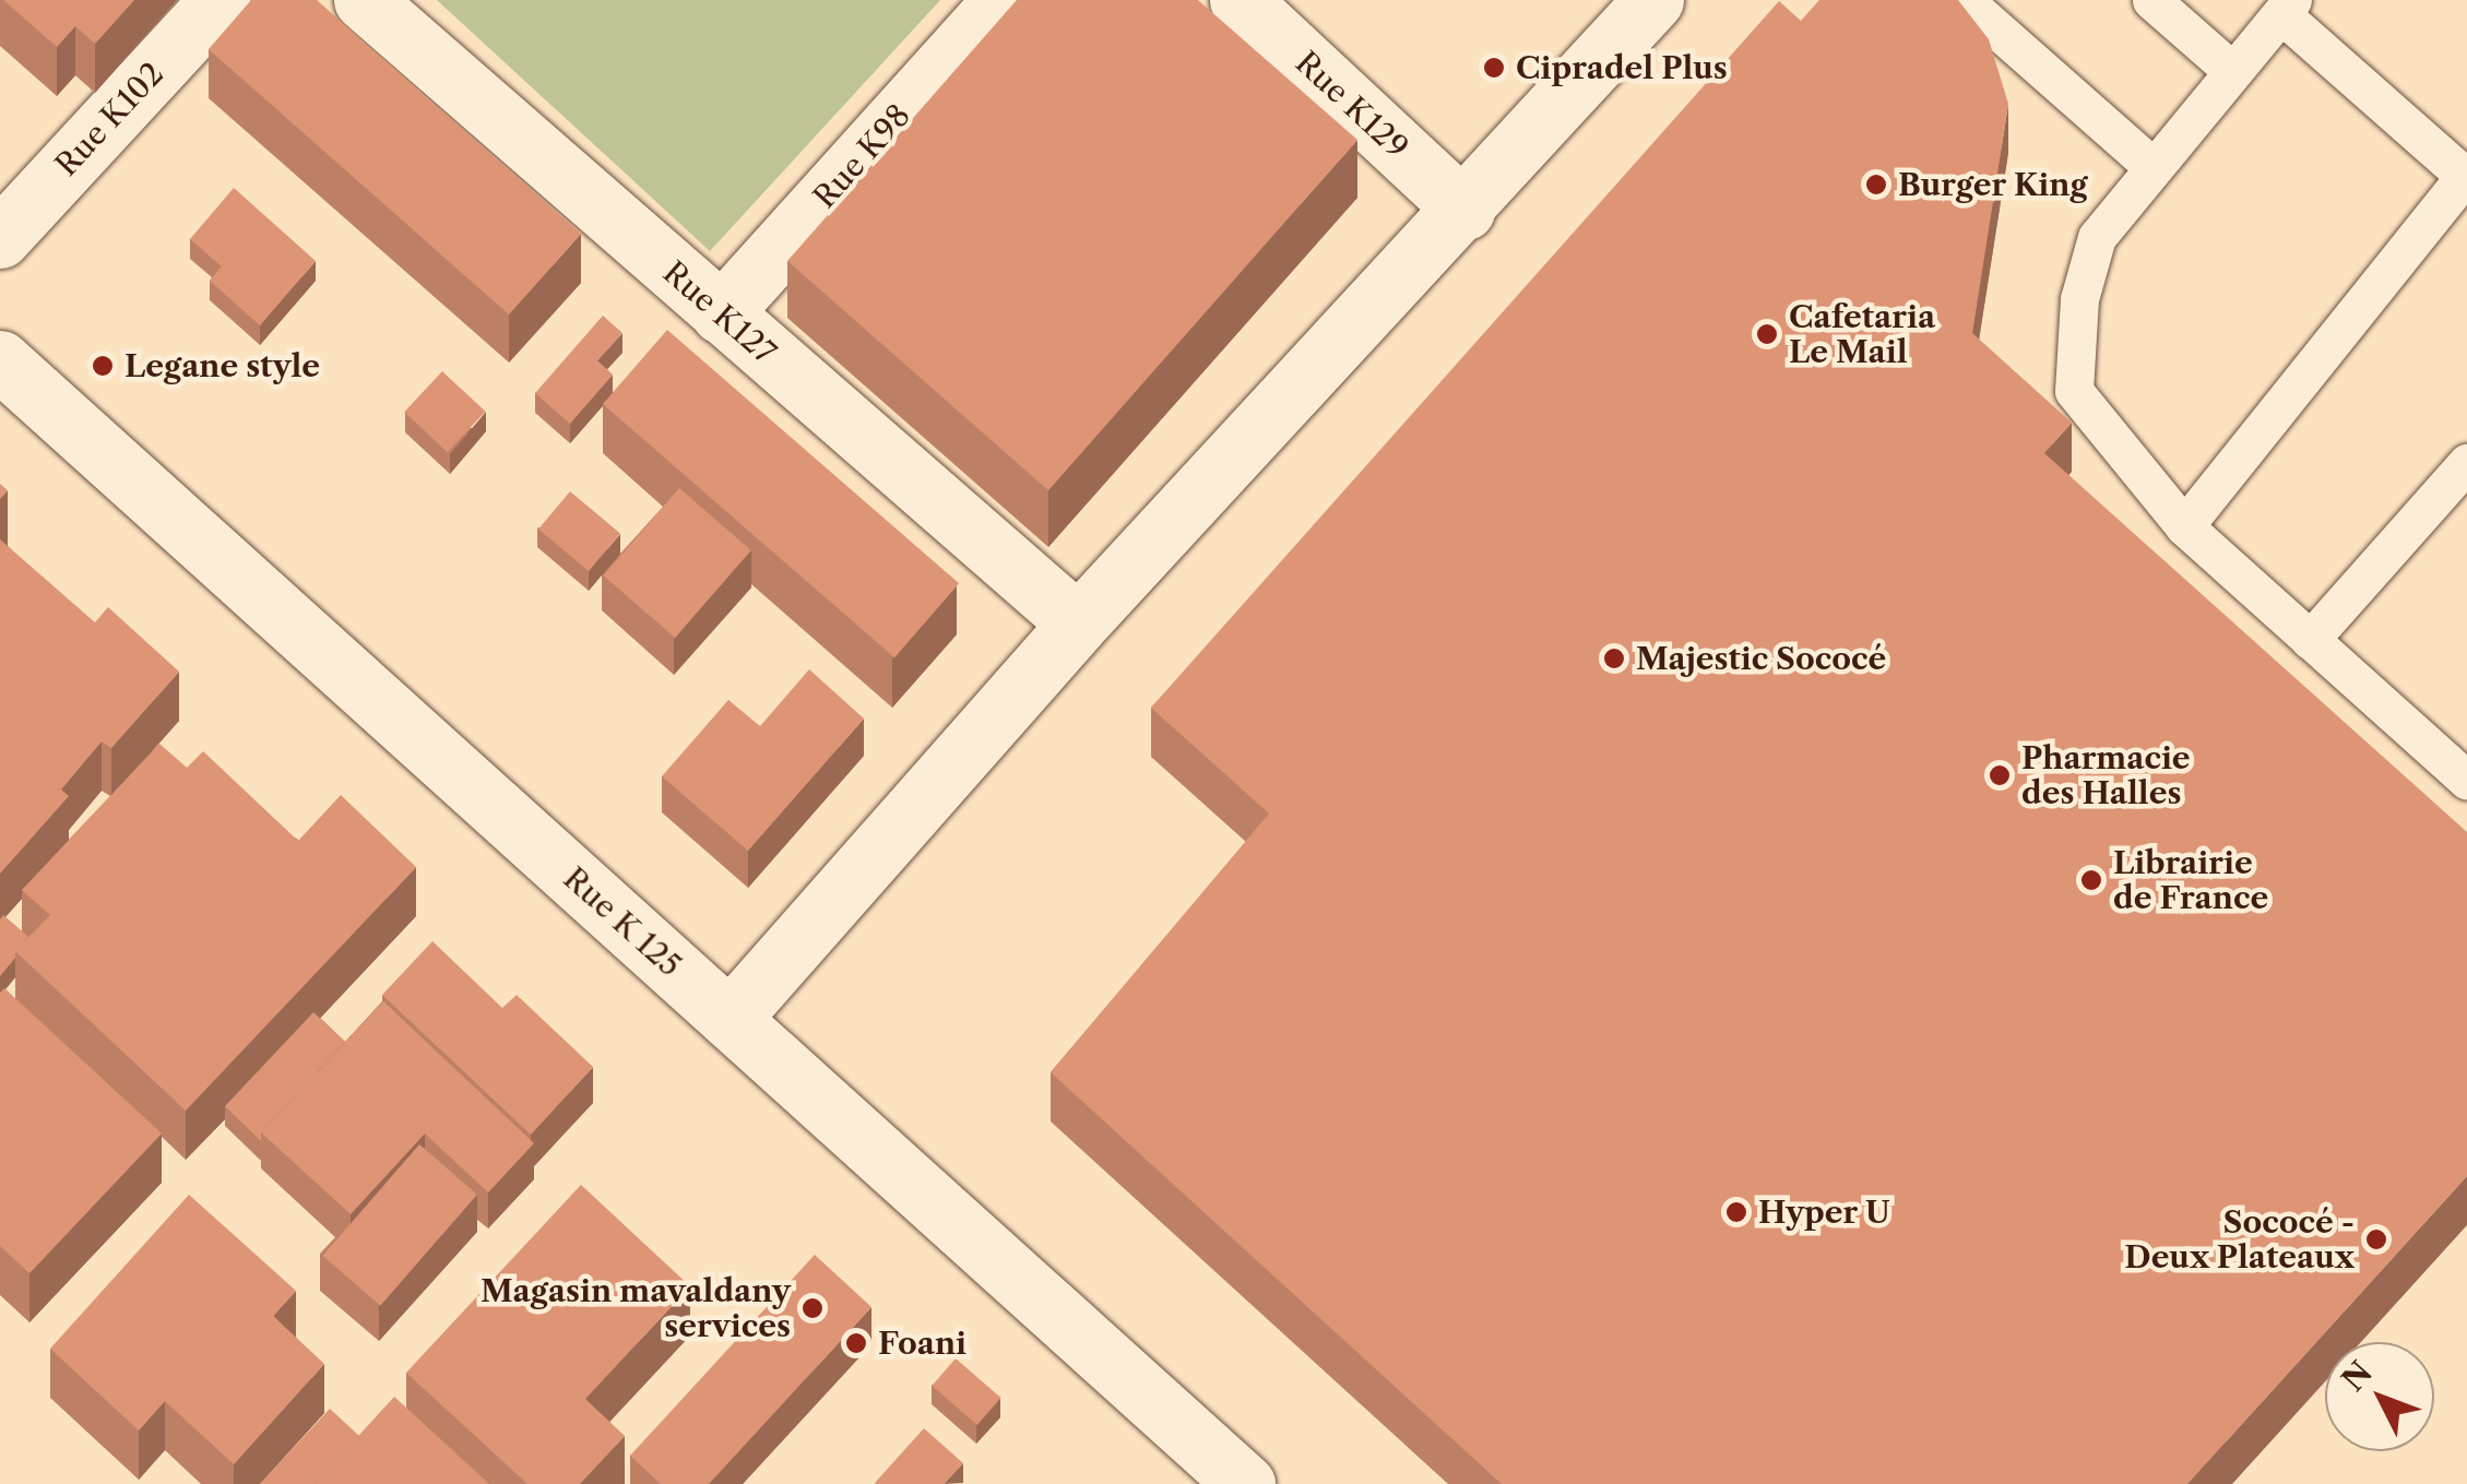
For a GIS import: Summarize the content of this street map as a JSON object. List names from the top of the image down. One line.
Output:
{"streets":{"street":["Rue K129","Rue K102","Rue K98","Rue K127","Rue K 125"]},"crossings":[["Rue K98","Rue K127"]],"places":["Cipradel Plus","Burger King","Cafetaria Le Mail","Legane style","Majestic Sococé","Pharmacie des Halles","Librairie de France","Hyper U","Sococé - Deux Plateaux","Magasin mavaldany services","Foani"],"north":"top left"}
